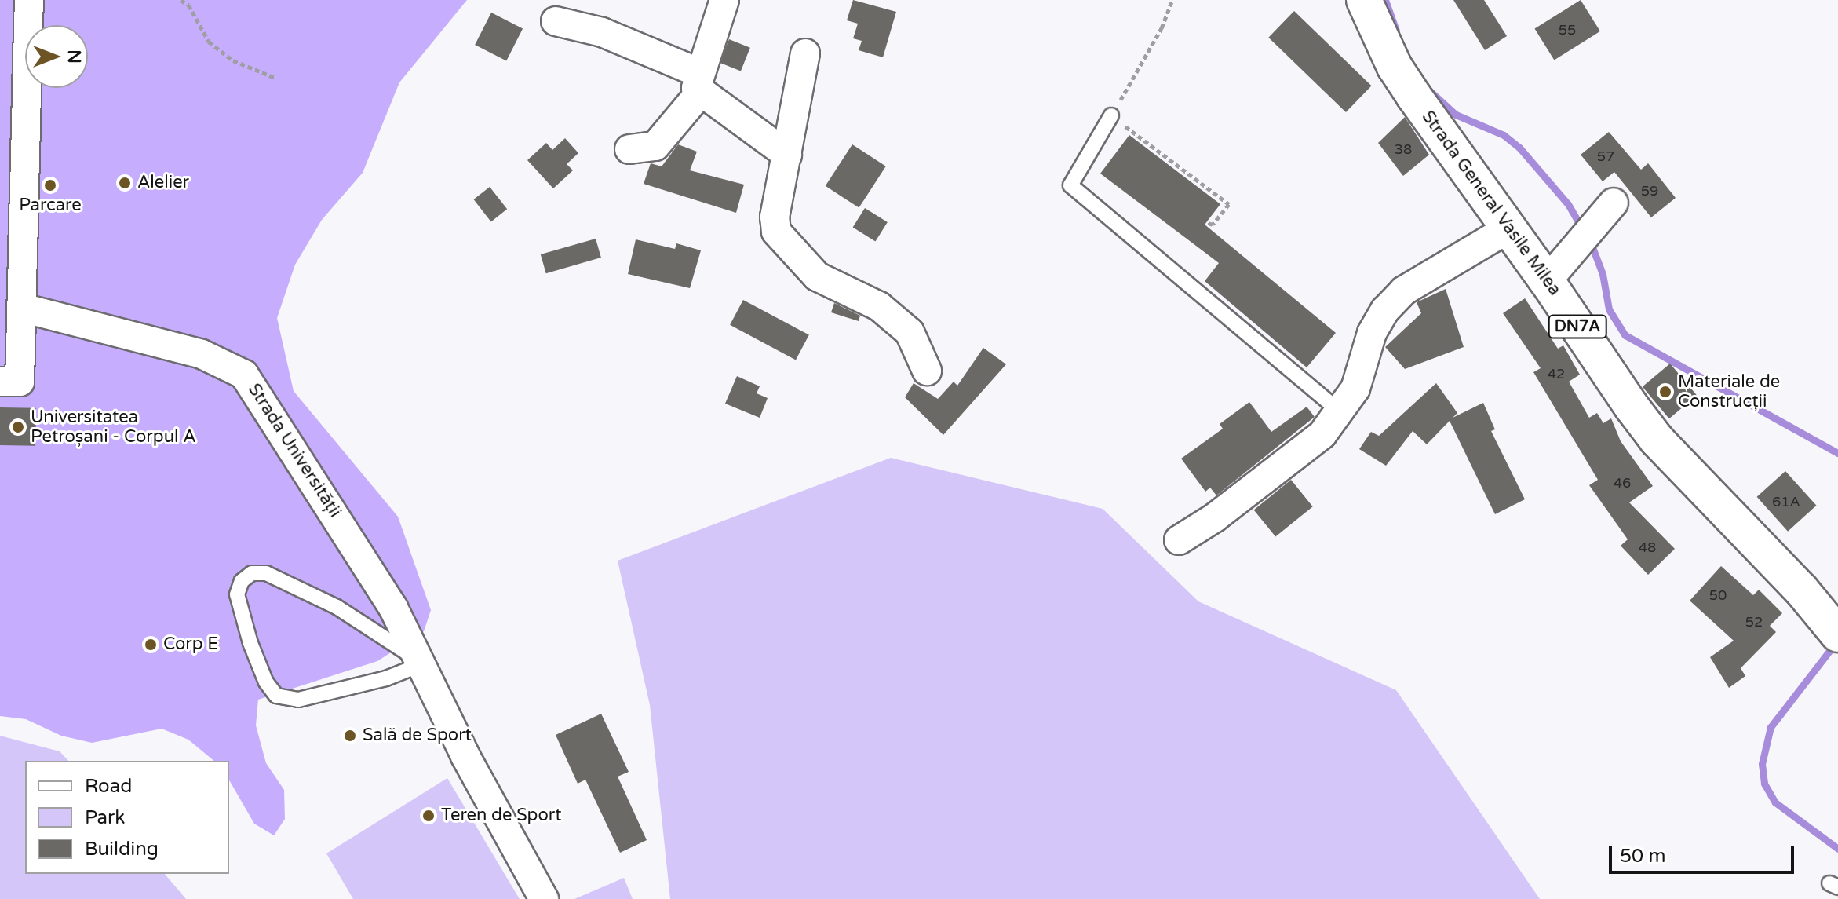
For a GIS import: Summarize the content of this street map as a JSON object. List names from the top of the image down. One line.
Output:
{"streets":{"main road":["Strada General Vasile Milea","DN7A"],"street":["Strada Universității"]},"places":["Alelier","Parcare","Materiale de Construcții","Universitatea Petroșani - Corpul A","Corp E","Sală de Sport","Teren de Sport"],"house_numbers":["55","38","57","59","42","46","61A","48","50","52"],"legend":["Road","Park","Building"],"scale_bar":"50 m","north":"right"}
